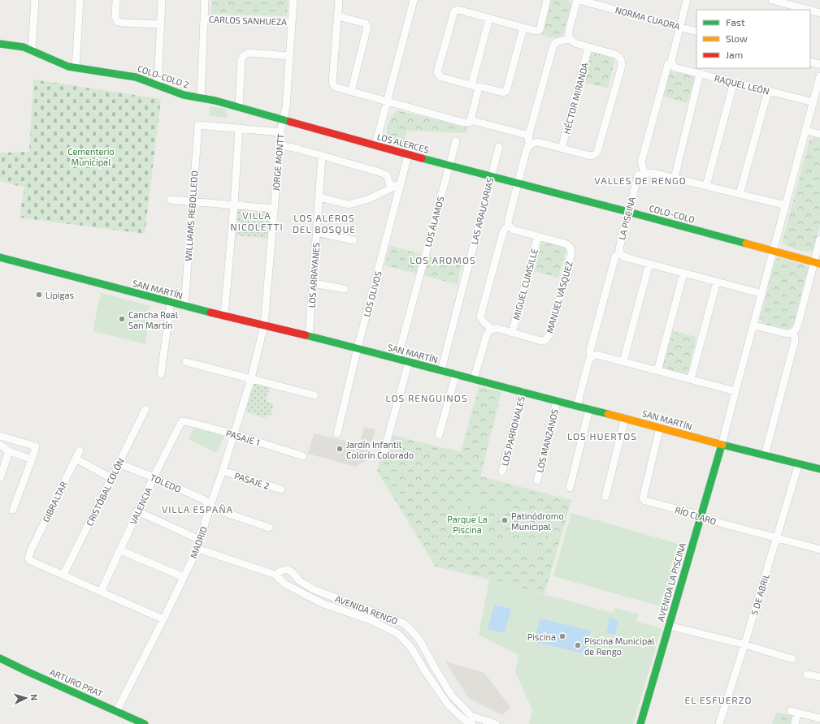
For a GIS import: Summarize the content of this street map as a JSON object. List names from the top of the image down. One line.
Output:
{"streets":{"street":["NORMA CUADRA","CARLOS SANHUEZA","COLO-COLO 2","RAQUEL LEÓN","HÉCTOR MIRANDA","LOS ALERCES","JORGE MONTT","LAS ARAUCARIAS","COLO-COLO","WILLIAMS REBOLLEDO","LA PISCINA","LOS ÁLAMOS","LOS ARRAYANES","MIGUEL CUMSILLE","SAN MARTÍN","LOS OLIVOS","MANUEL VÁSQUEZ","LOS PARRONALES","PASAJE 1","LOS MANZANOS","PASAJE 2","TOLEDO","CRISTÓBAL COLÓN","GIBRALTAR","VALENCIA","RÍO CLARO","MADRID","AVENIDA LA PISCINA","5 DE ABRIL","AVENIDA RENGO","ARTURO PRAT"]},"crossings":[["CARLOS SANHUEZA","JORGE MONTT"],["COLO-COLO 2","LOS ALERCES"],["COLO-COLO 2","JORGE MONTT"],["LOS ALERCES","JORGE MONTT"],["LOS ALERCES","LAS ARAUCARIAS"],["LOS ALERCES","COLO-COLO"],["LOS ALERCES","LOS ÁLAMOS"],["LOS ALERCES","LOS OLIVOS"],["JORGE MONTT","SAN MARTÍN"],["JORGE MONTT","MADRID"],["LAS ARAUCARIAS","SAN MARTÍN"],["COLO-COLO","LA PISCINA"],["WILLIAMS REBOLLEDO","SAN MARTÍN"],["LA PISCINA","SAN MARTÍN"],["LOS ÁLAMOS","SAN MARTÍN"],["LOS ARRAYANES","SAN MARTÍN"],["MIGUEL CUMSILLE","MANUEL VÁSQUEZ"],["SAN MARTÍN","LOS OLIVOS"],["SAN MARTÍN","LOS PARRONALES"],["SAN MARTÍN","LOS MANZANOS"],["SAN MARTÍN","RÍO CLARO"],["SAN MARTÍN","MADRID"],["SAN MARTÍN","AVENIDA LA PISCINA"],["SAN MARTÍN","5 DE ABRIL"],["PASAJE 1","VALENCIA"],["PASAJE 1","MADRID"],["PASAJE 2","MADRID"],["TOLEDO","CRISTÓBAL COLÓN"],["TOLEDO","VALENCIA"],["TOLEDO","MADRID"],["CRISTÓBAL COLÓN","GIBRALTAR"],["RÍO CLARO","AVENIDA LA PISCINA"],["RÍO CLARO","5 DE ABRIL"],["MADRID","AVENIDA RENGO"],["MADRID","ARTURO PRAT"]],"districts":["VALLES DE RENGO","VILLA NICOLETTI","LOS ALEROS DEL BOSQUE","LOS AROMOS","LOS RENGUINOS","LOS HUERTOS","VILLA ESPAÑA","EL ESFUERZO"],"parks":["Cementerio Municipal","Parque La Piscina"],"places":["Lipigas","Cancha Real San Martín","Jardín Infantil Colorín Colorado","Patinódromo Municipal","Piscina","Piscina Municipal de Rengo"],"legend":["Fast","Slow","Jam"],"north":"right"}
